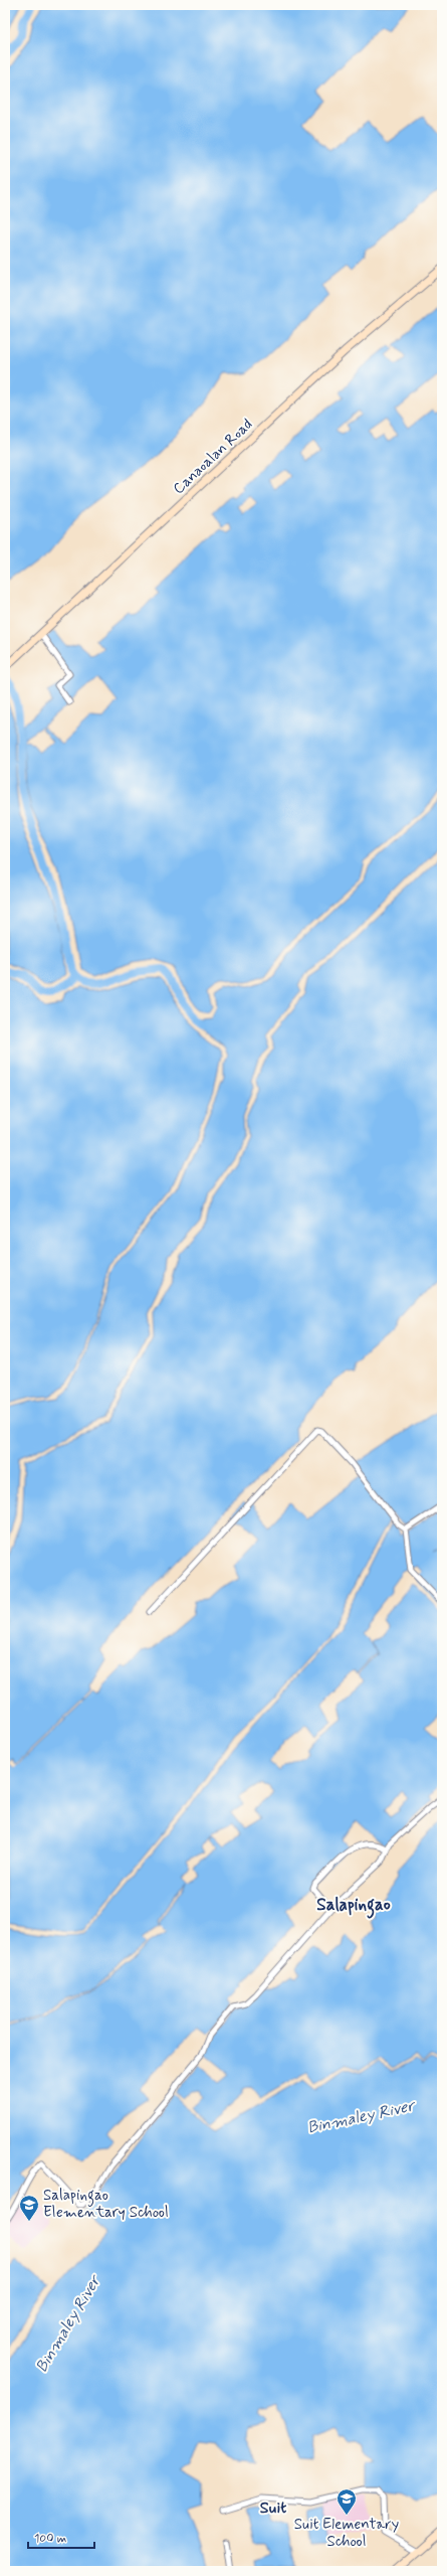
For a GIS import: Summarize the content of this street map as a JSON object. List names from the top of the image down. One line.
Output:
{"streets":{"street":["Canaoalan Road"]},"districts":["Salapingao","Suit"],"water":["Binmaley River"],"places":{"school or university":["Salapingao Elementary School","Suit Elementary School"]},"scale_bar":"100 m"}
